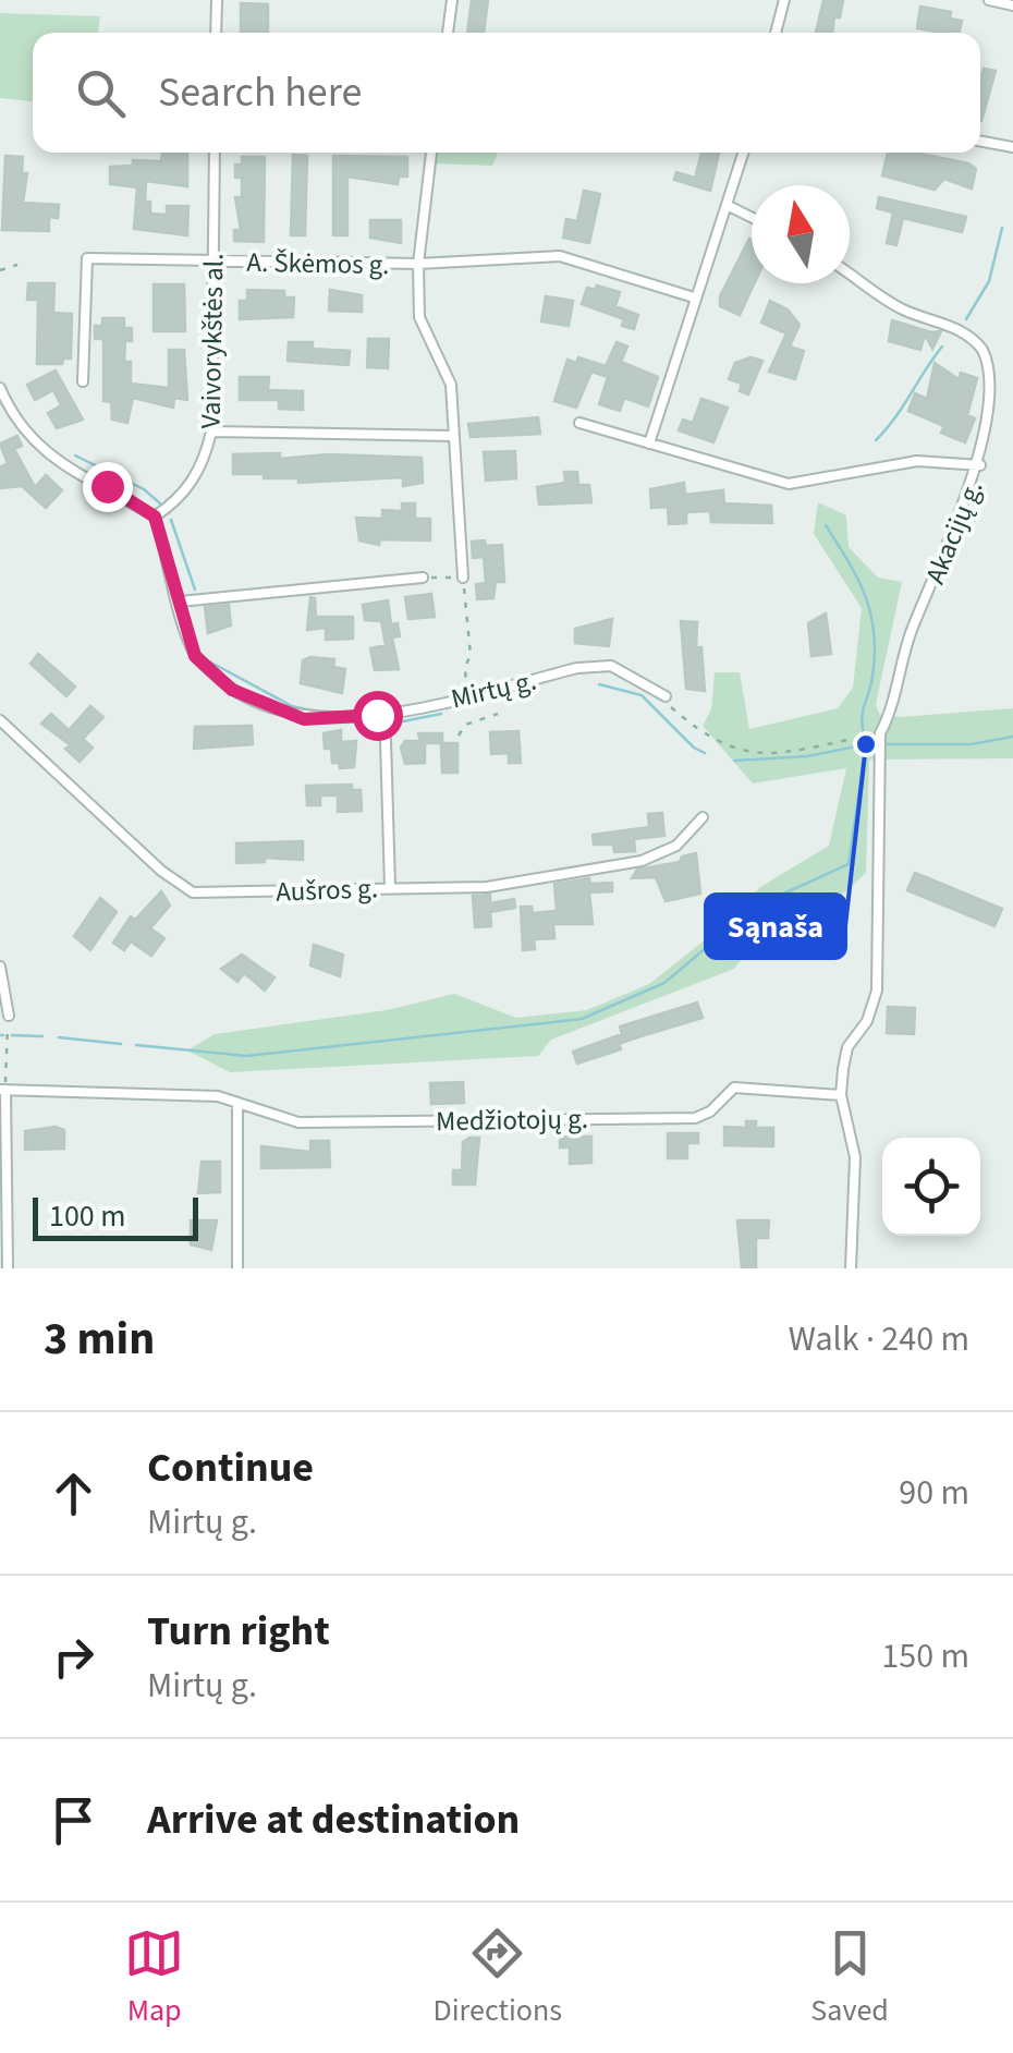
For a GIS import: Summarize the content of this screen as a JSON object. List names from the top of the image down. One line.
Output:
{"streets":{"street":["A. Škėmos g.","Vaivorykštės al.","Akacijų g.","Mirtų g.","Aušros g.","Medžiotojų g."]},"crossings":[["A. Škėmos g.","Vaivorykštės al."],["Vaivorykštės al.","Mirtų g."],["Akacijų g.","Medžiotojų g."]],"places":["Sąnaša"],"scale_bar":"100 m","north":"top","page":{"search":"Search here","scale":"100 m","heading":["3 min","Walk · 240 m"],"list":[["Continue","Mirtų g.","90 m"],["Turn right","Mirtų g.","150 m"],"Arrive at destination"],"nav":["Map","Directions","Saved"]}}
